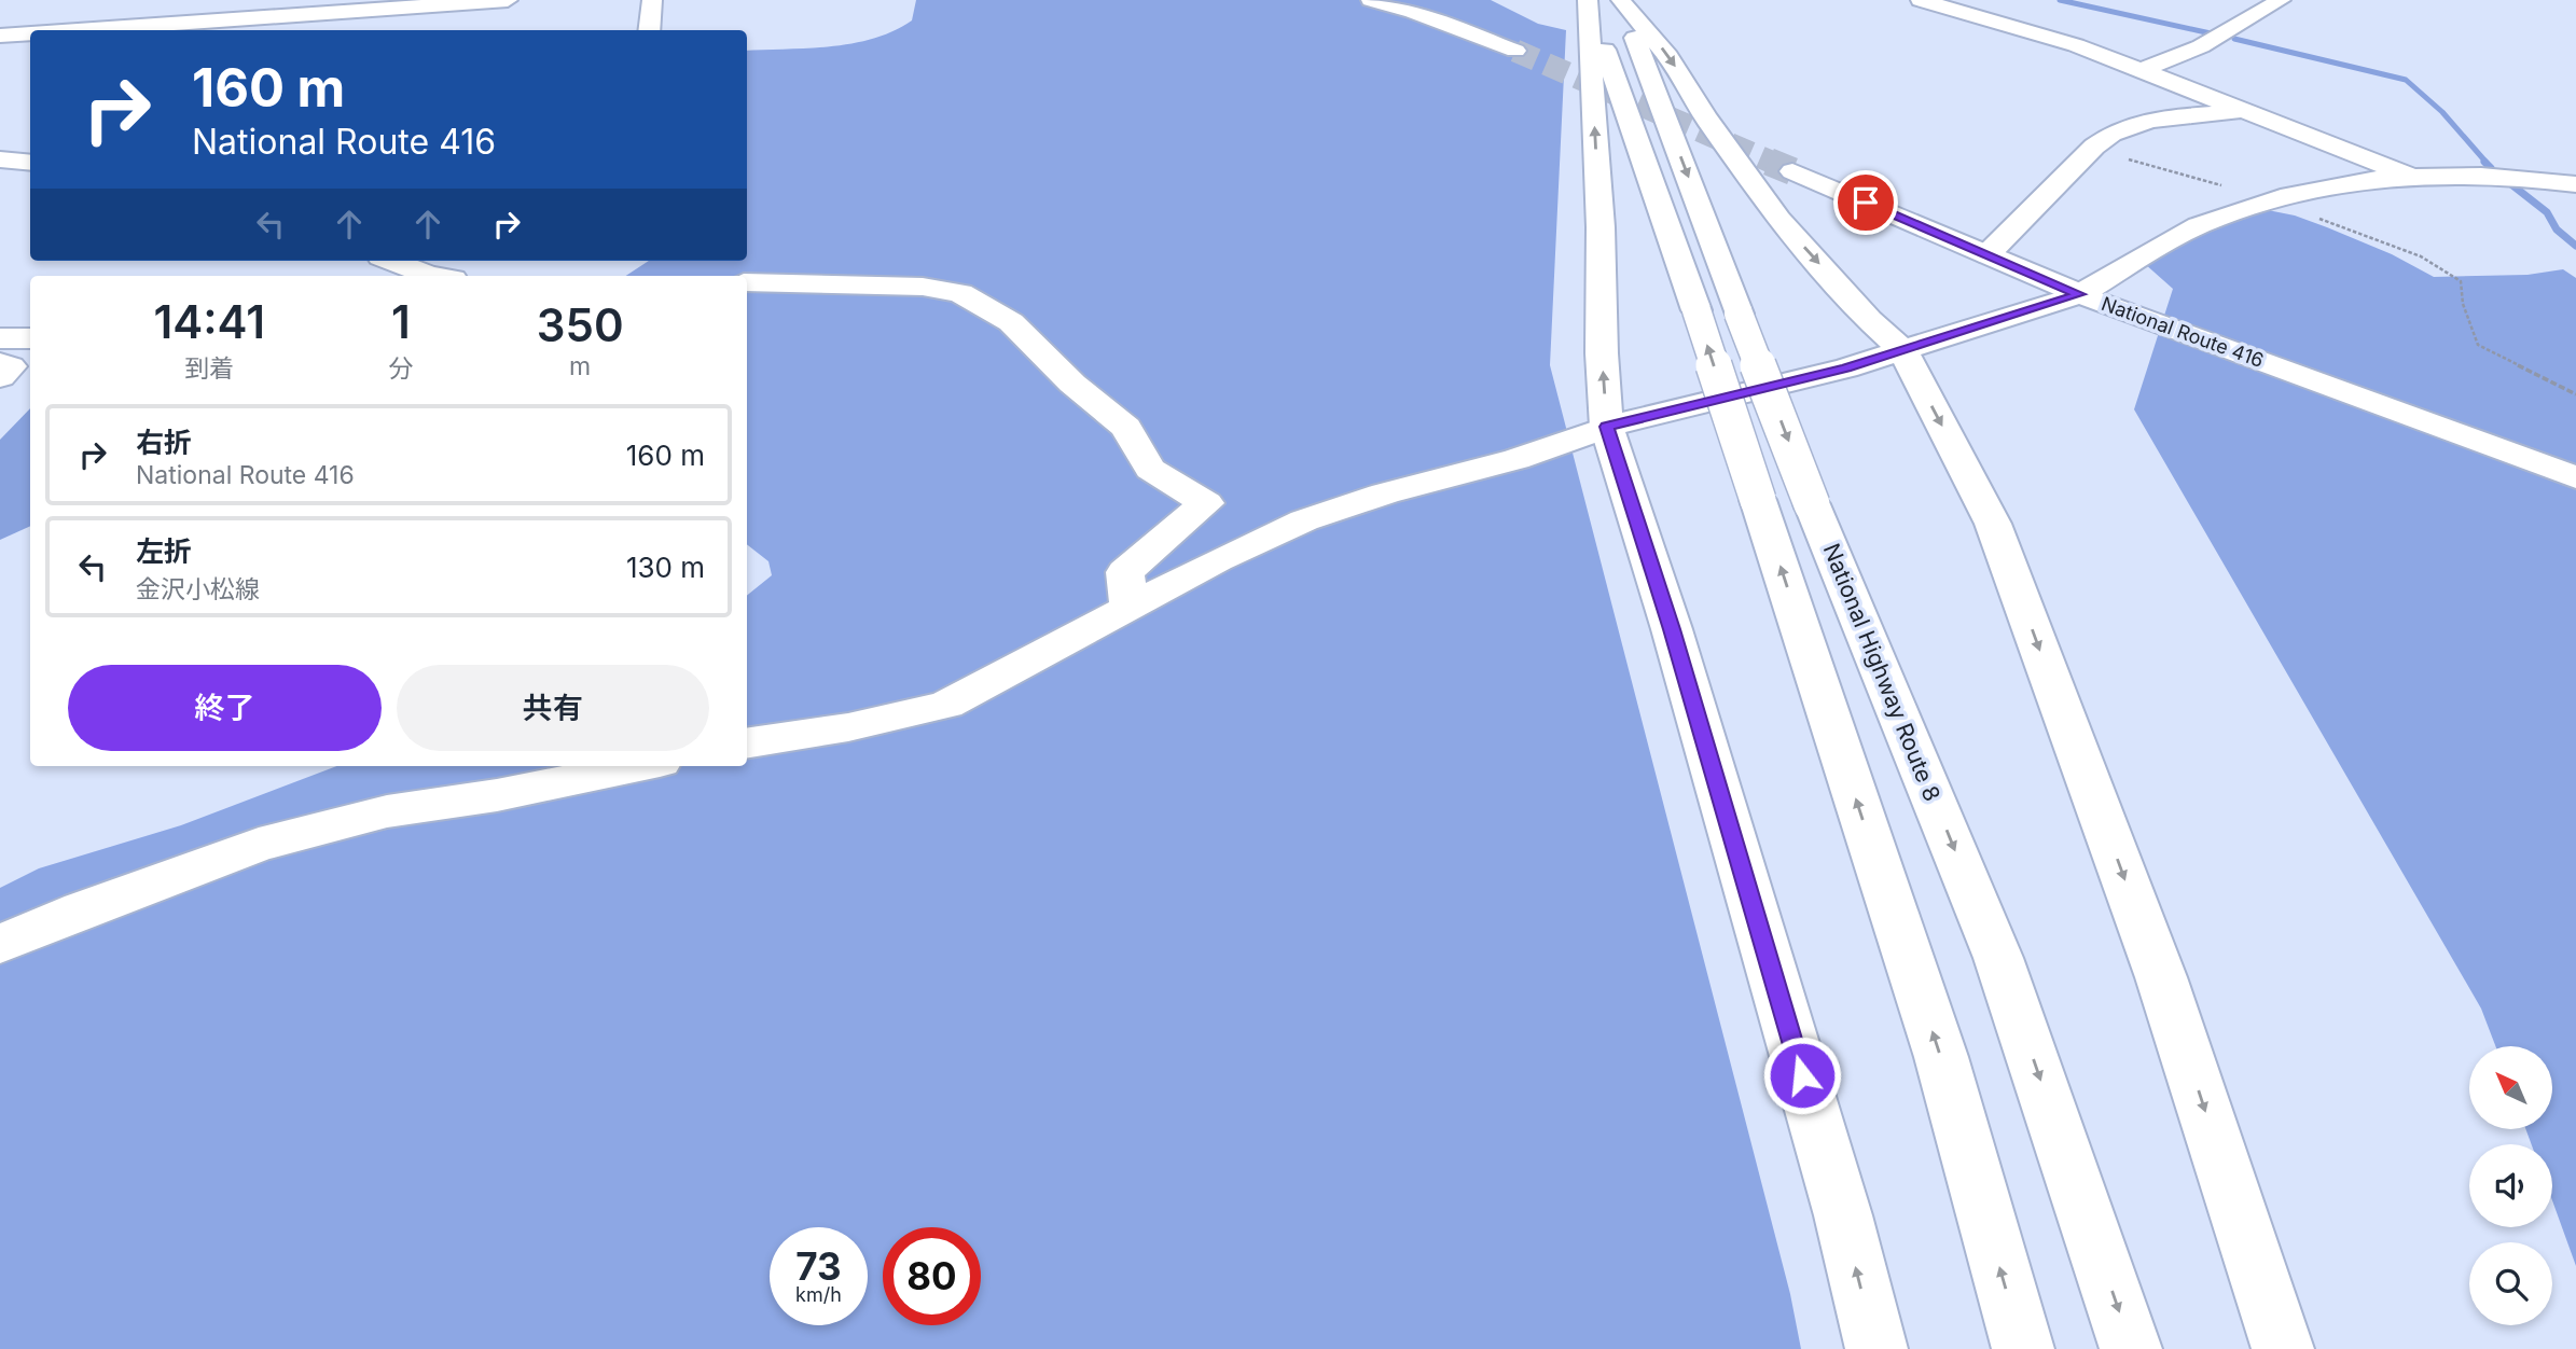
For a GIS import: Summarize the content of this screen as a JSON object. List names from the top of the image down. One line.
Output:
{"streets":{"main road":["National Route 416","National Highway Route 8"]},"north":"top left","page":{"turn":["160 m","National Route 416"],"eta":["14:41","到着","1","分","350","m"],"list":[{"name":"右折","note":"National Route 416","value":"160 m"},{"name":"左折","note":"金沢小松線","value":"130 m"}],"buttons":["終了","共有"],"speed":"73 km/h","limit":"80"}}
